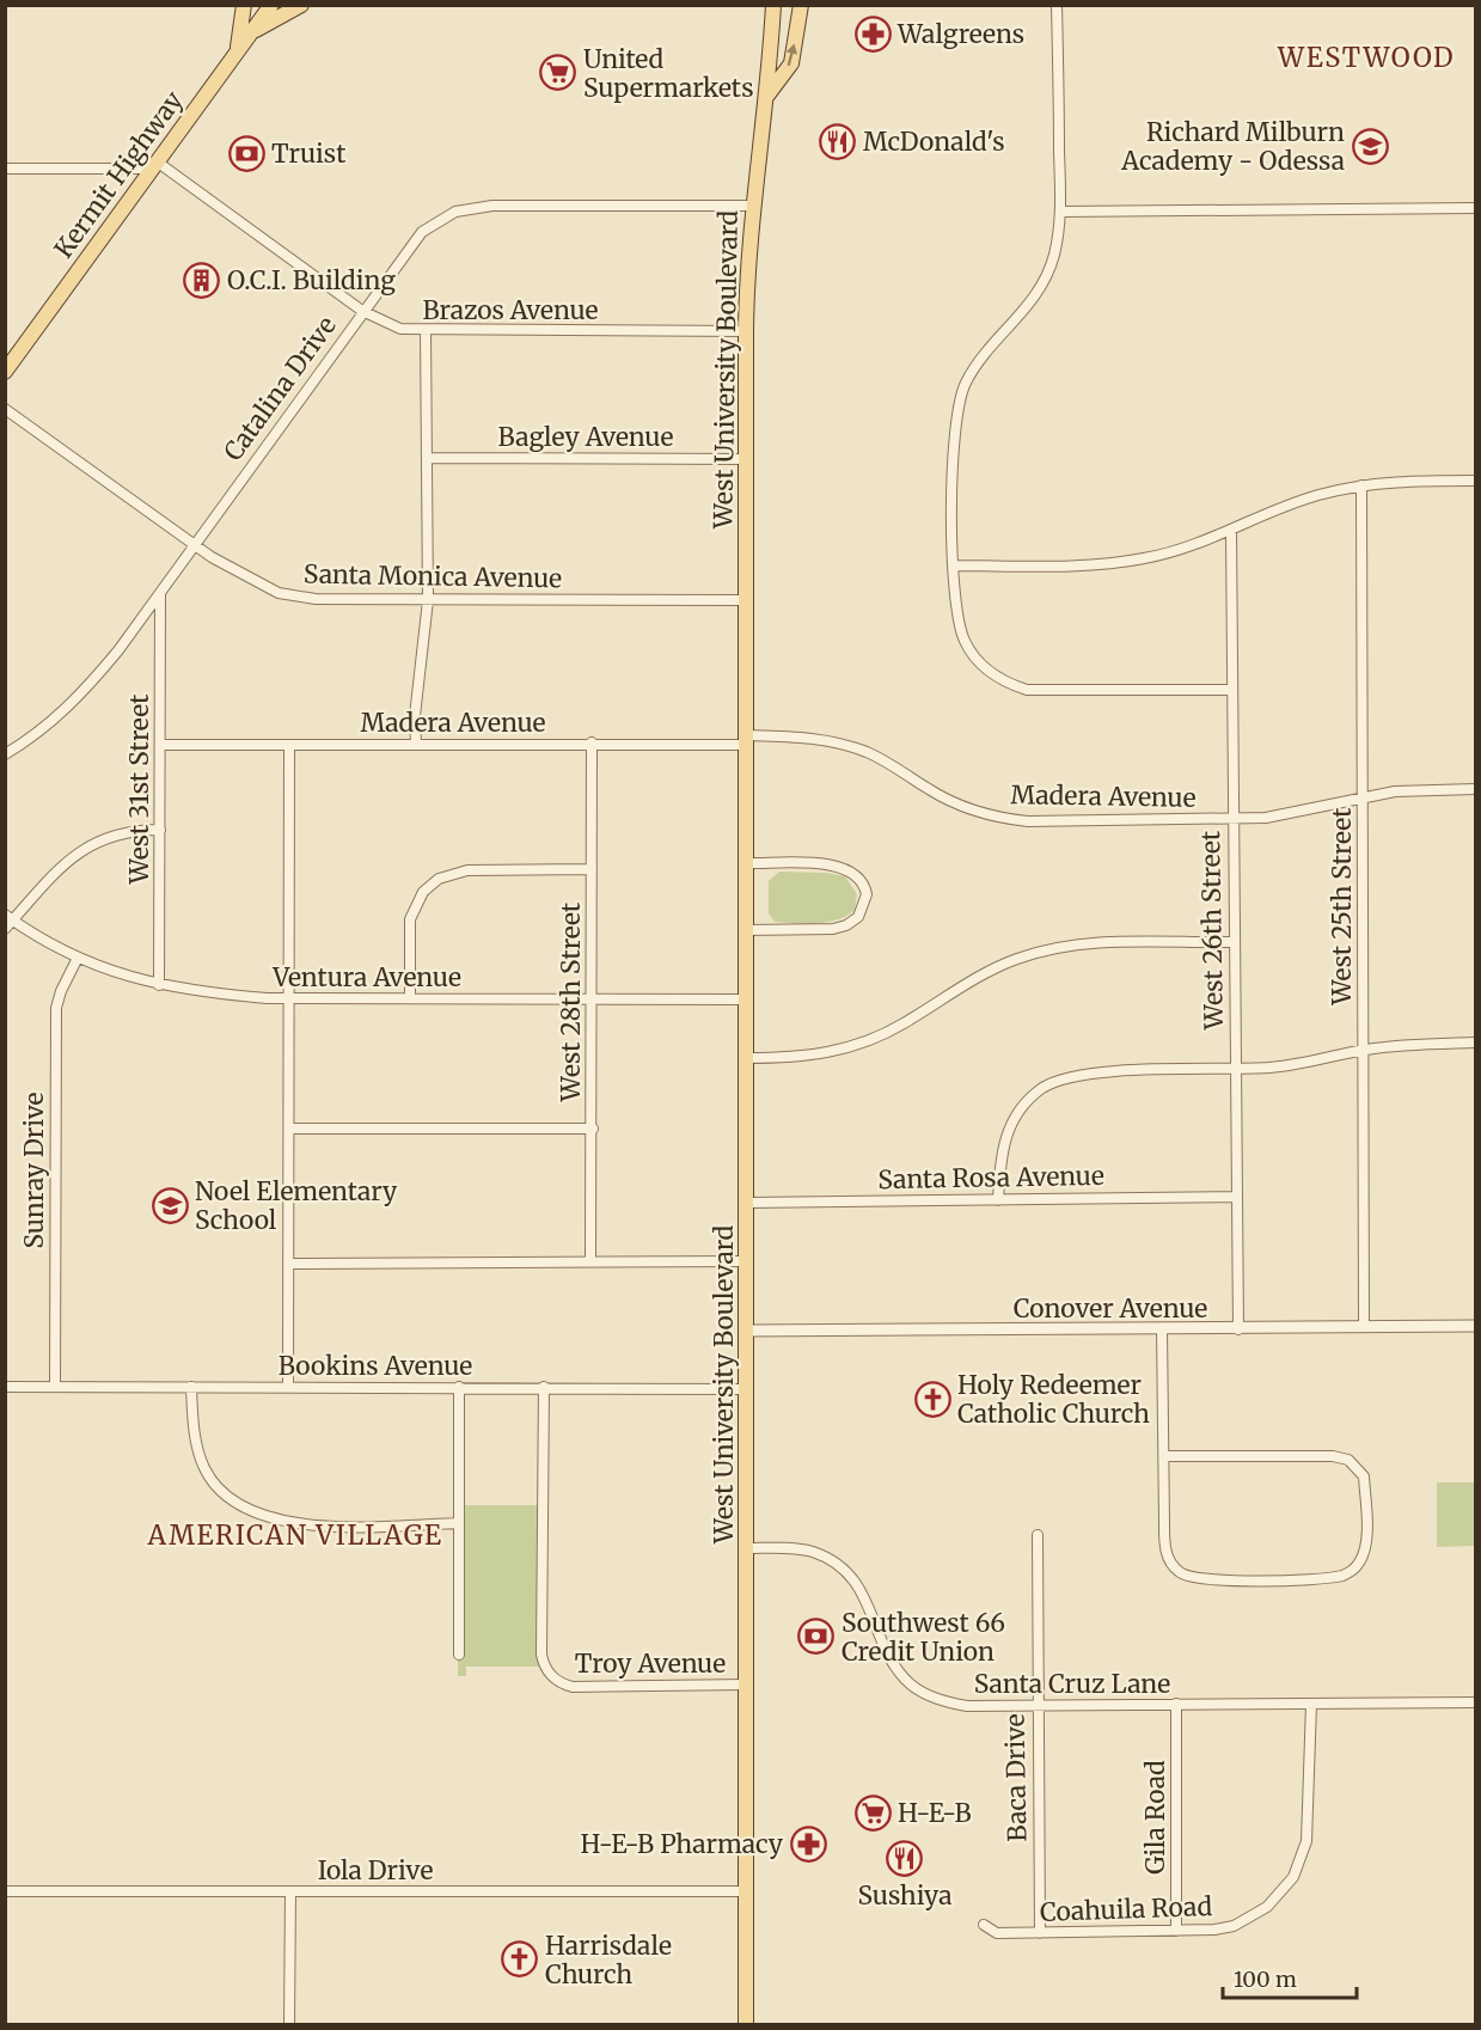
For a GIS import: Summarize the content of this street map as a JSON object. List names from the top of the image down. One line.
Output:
{"streets":{"main road":["Kermit Highway","West University Boulevard"],"street":["Brazos Avenue","Catalina Drive","Bagley Avenue","Santa Monica Avenue","Madera Avenue","West 31st Street","West 25th Street","West 26th Street","Ventura Avenue","West 28th Street","Sunray Drive","Santa Rosa Avenue","Conover Avenue","Bookins Avenue","Troy Avenue","Santa Cruz Lane","Baca Drive","Gila Road","Iola Drive","Coahuila Road"]},"crossings":[["Kermit Highway","Brazos Avenue"],["Brazos Avenue","West University Boulevard"],["Brazos Avenue","Catalina Drive"],["West University Boulevard","Catalina Drive"],["West University Boulevard","Bagley Avenue"],["West University Boulevard","Santa Monica Avenue"],["West University Boulevard","Madera Avenue"],["West University Boulevard","Ventura Avenue"],["West University Boulevard","Santa Rosa Avenue"],["West University Boulevard","Conover Avenue"],["West University Boulevard","Bookins Avenue"],["West University Boulevard","Troy Avenue"],["West University Boulevard","Santa Cruz Lane"],["West University Boulevard","Iola Drive"],["Catalina Drive","Santa Monica Avenue"],["Catalina Drive","West 31st Street"],["Madera Avenue","West 31st Street"],["Madera Avenue","West 25th Street"],["Madera Avenue","West 26th Street"],["Madera Avenue","West 28th Street"],["West 31st Street","Ventura Avenue"],["West 25th Street","Conover Avenue"],["West 26th Street","Santa Rosa Avenue"],["West 26th Street","Conover Avenue"],["Ventura Avenue","West 28th Street"],["Ventura Avenue","Sunray Drive"],["Sunray Drive","Bookins Avenue"],["Bookins Avenue","Troy Avenue"],["Santa Cruz Lane","Baca Drive"],["Santa Cruz Lane","Gila Road"],["Santa Cruz Lane","Coahuila Road"],["Baca Drive","Coahuila Road"],["Gila Road","Coahuila Road"]],"districts":["WESTWOOD","AMERICAN VILLAGE"],"places":{"pharmacy":["Walgreens","H-E-B Pharmacy"],"supermarket":["United Supermarkets","H-E-B"],"restaurant":["McDonald's","Sushiya"],"school or university":["Richard Milburn Academy - Odessa","Noel Elementary School"],"bank":["Truist","Southwest 66 Credit Union"],"building":["O.C.I. Building"],"church":["Holy Redeemer Catholic Church","Harrisdale Church"]},"scale_bar":"100 m"}
